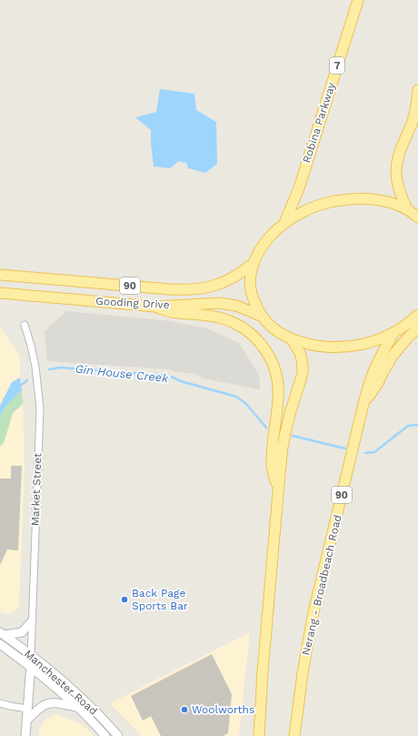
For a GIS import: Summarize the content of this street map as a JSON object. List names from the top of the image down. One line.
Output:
{"streets":{"main road":["7","Robina Parkway","90","Gooding Drive","Nerang - Broadbeach Road"],"street":["Market Street","Manchester Road"]},"crossings":[["Robina Parkway","90"],["90","Gooding Drive"],["90","Nerang - Broadbeach Road"],["Market Street","Manchester Road"]],"water":["Gin House Creek"],"places":["Back Page Sports Bar","Woolworths"]}
